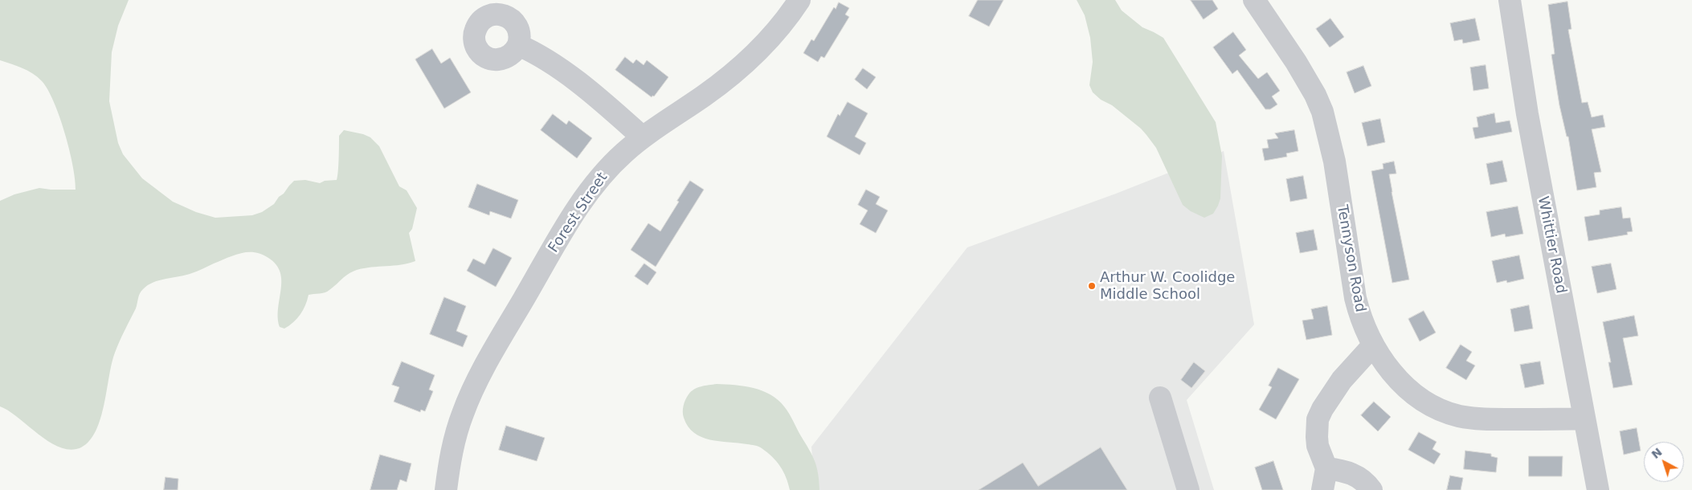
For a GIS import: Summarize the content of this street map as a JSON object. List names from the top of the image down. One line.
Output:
{"streets":{"street":["Forest Street","Whittier Road","Tennyson Road"]},"crossings":[["Whittier Road","Tennyson Road"]],"places":["Arthur W. Coolidge Middle School"],"north":"top left"}
